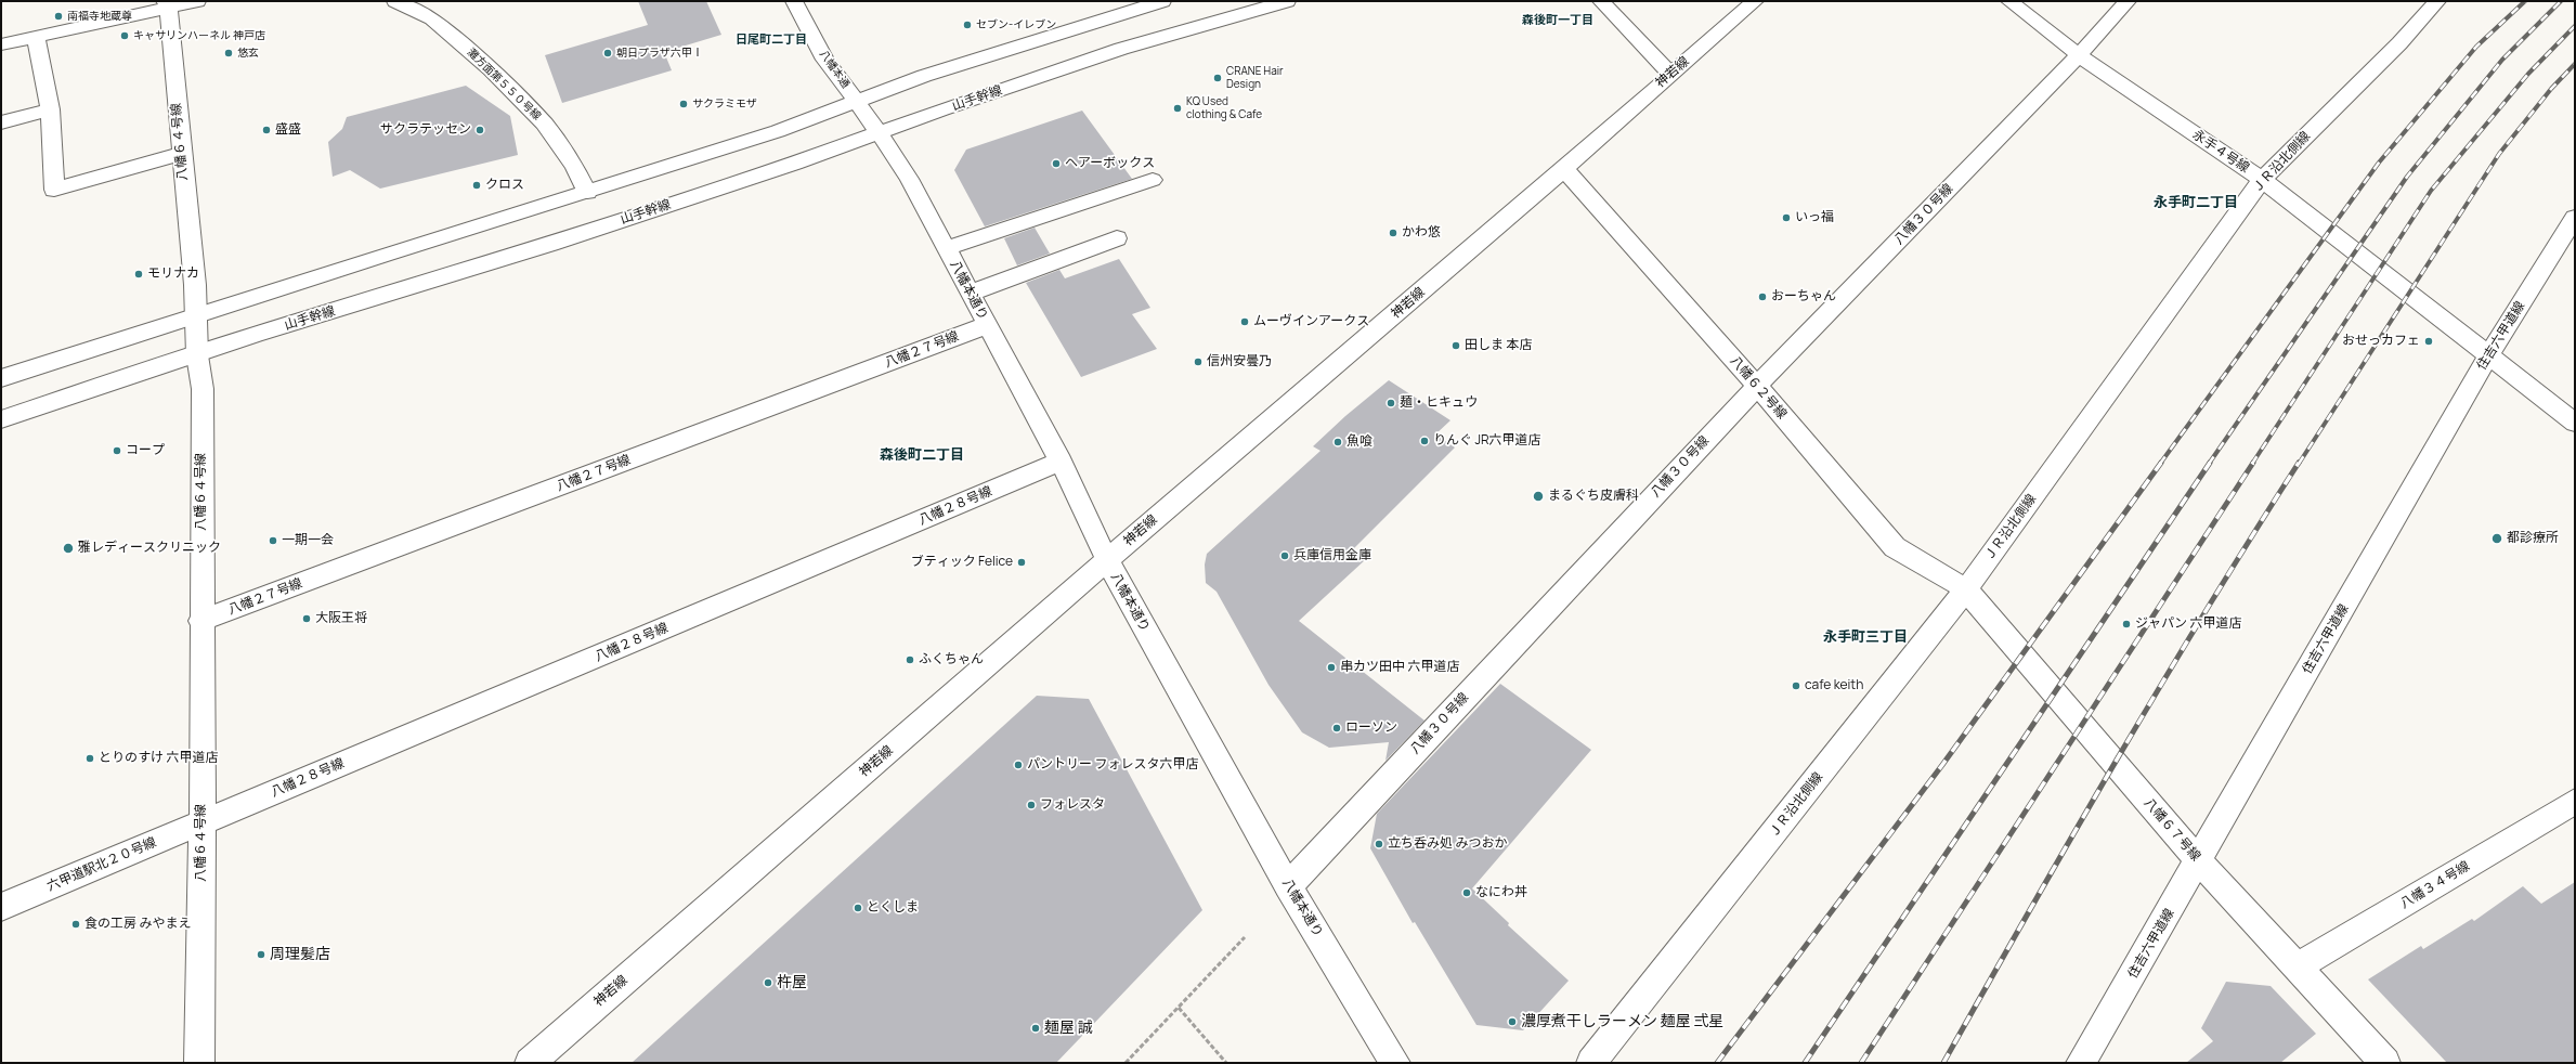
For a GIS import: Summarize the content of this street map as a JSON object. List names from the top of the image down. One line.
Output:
{"streets":{"street":["八幡本通","神若線","灘方面第５５０号線","山手幹線","八幡６４号線","永手４号線","ＪＲ沿北側線","八幡３０号線","八幡本通り","住吉六甲道線","八幡２７号線","八幡６２号線","八幡２８号線","八幡６７号線","六甲道駅北２０号線","八幡３４号線"]},"crossings":[["八幡本通","山手幹線"],["八幡本通","八幡本通り"],["神若線","八幡本通り"],["神若線","八幡６２号線"],["山手幹線","八幡６４号線"],["山手幹線","八幡本通り"],["八幡６４号線","八幡２７号線"],["八幡６４号線","八幡２８号線"],["八幡６４号線","六甲道駅北２０号線"],["永手４号線","ＪＲ沿北側線"],["永手４号線","八幡３０号線"],["永手４号線","住吉六甲道線"],["ＪＲ沿北側線","八幡６２号線"],["ＪＲ沿北側線","八幡６７号線"],["八幡３０号線","八幡本通り"],["八幡３０号線","八幡６２号線"],["八幡本通り","八幡２７号線"],["八幡本通り","八幡２８号線"],["住吉六甲道線","八幡６７号線"],["八幡６２号線","八幡６７号線"],["八幡２８号線","六甲道駅北２０号線"],["八幡６７号線","八幡３４号線"]],"districts":["森後町一丁目","日尾町二丁目","永手町二丁目","森後町二丁目","永手町三丁目"],"places":["南福寺地蔵尊","セブン-イレブン","キャサリンハーネル 神戸店","悠玄","朝日プラザ六甲Ⅰ","CRANE Hair Design","サクラミモザ","KQ Used clothing & Cafe","盛盛","サクラテッセン","ヘアーボックス","クロス","いっ福","かわ悠","モリナカ","おーちゃん","ムーヴインアークス","おせっカフェ","田しま 本店","信州安曇乃","麺・ヒキュウ","りんぐ JR六甲道店","魚喰","コープ","まるぐち皮膚科","都診療所","一期一会","雅レディースクリニック","兵庫信用金庫","ブティック Felice","大阪王将","ジャパン 六甲道店","ふくちゃん","串カツ田中 六甲道店","cafe keith","ローソン","とりのすけ 六甲道店","パントリー フォレスタ六甲店","フォレスタ","立ち呑み処 みつおか","なにわ丼","とくしま","食の工房 みやまえ","周理髪店","杵屋","濃厚煮干しラーメン 麺屋 弍星","麺屋 誠"]}
